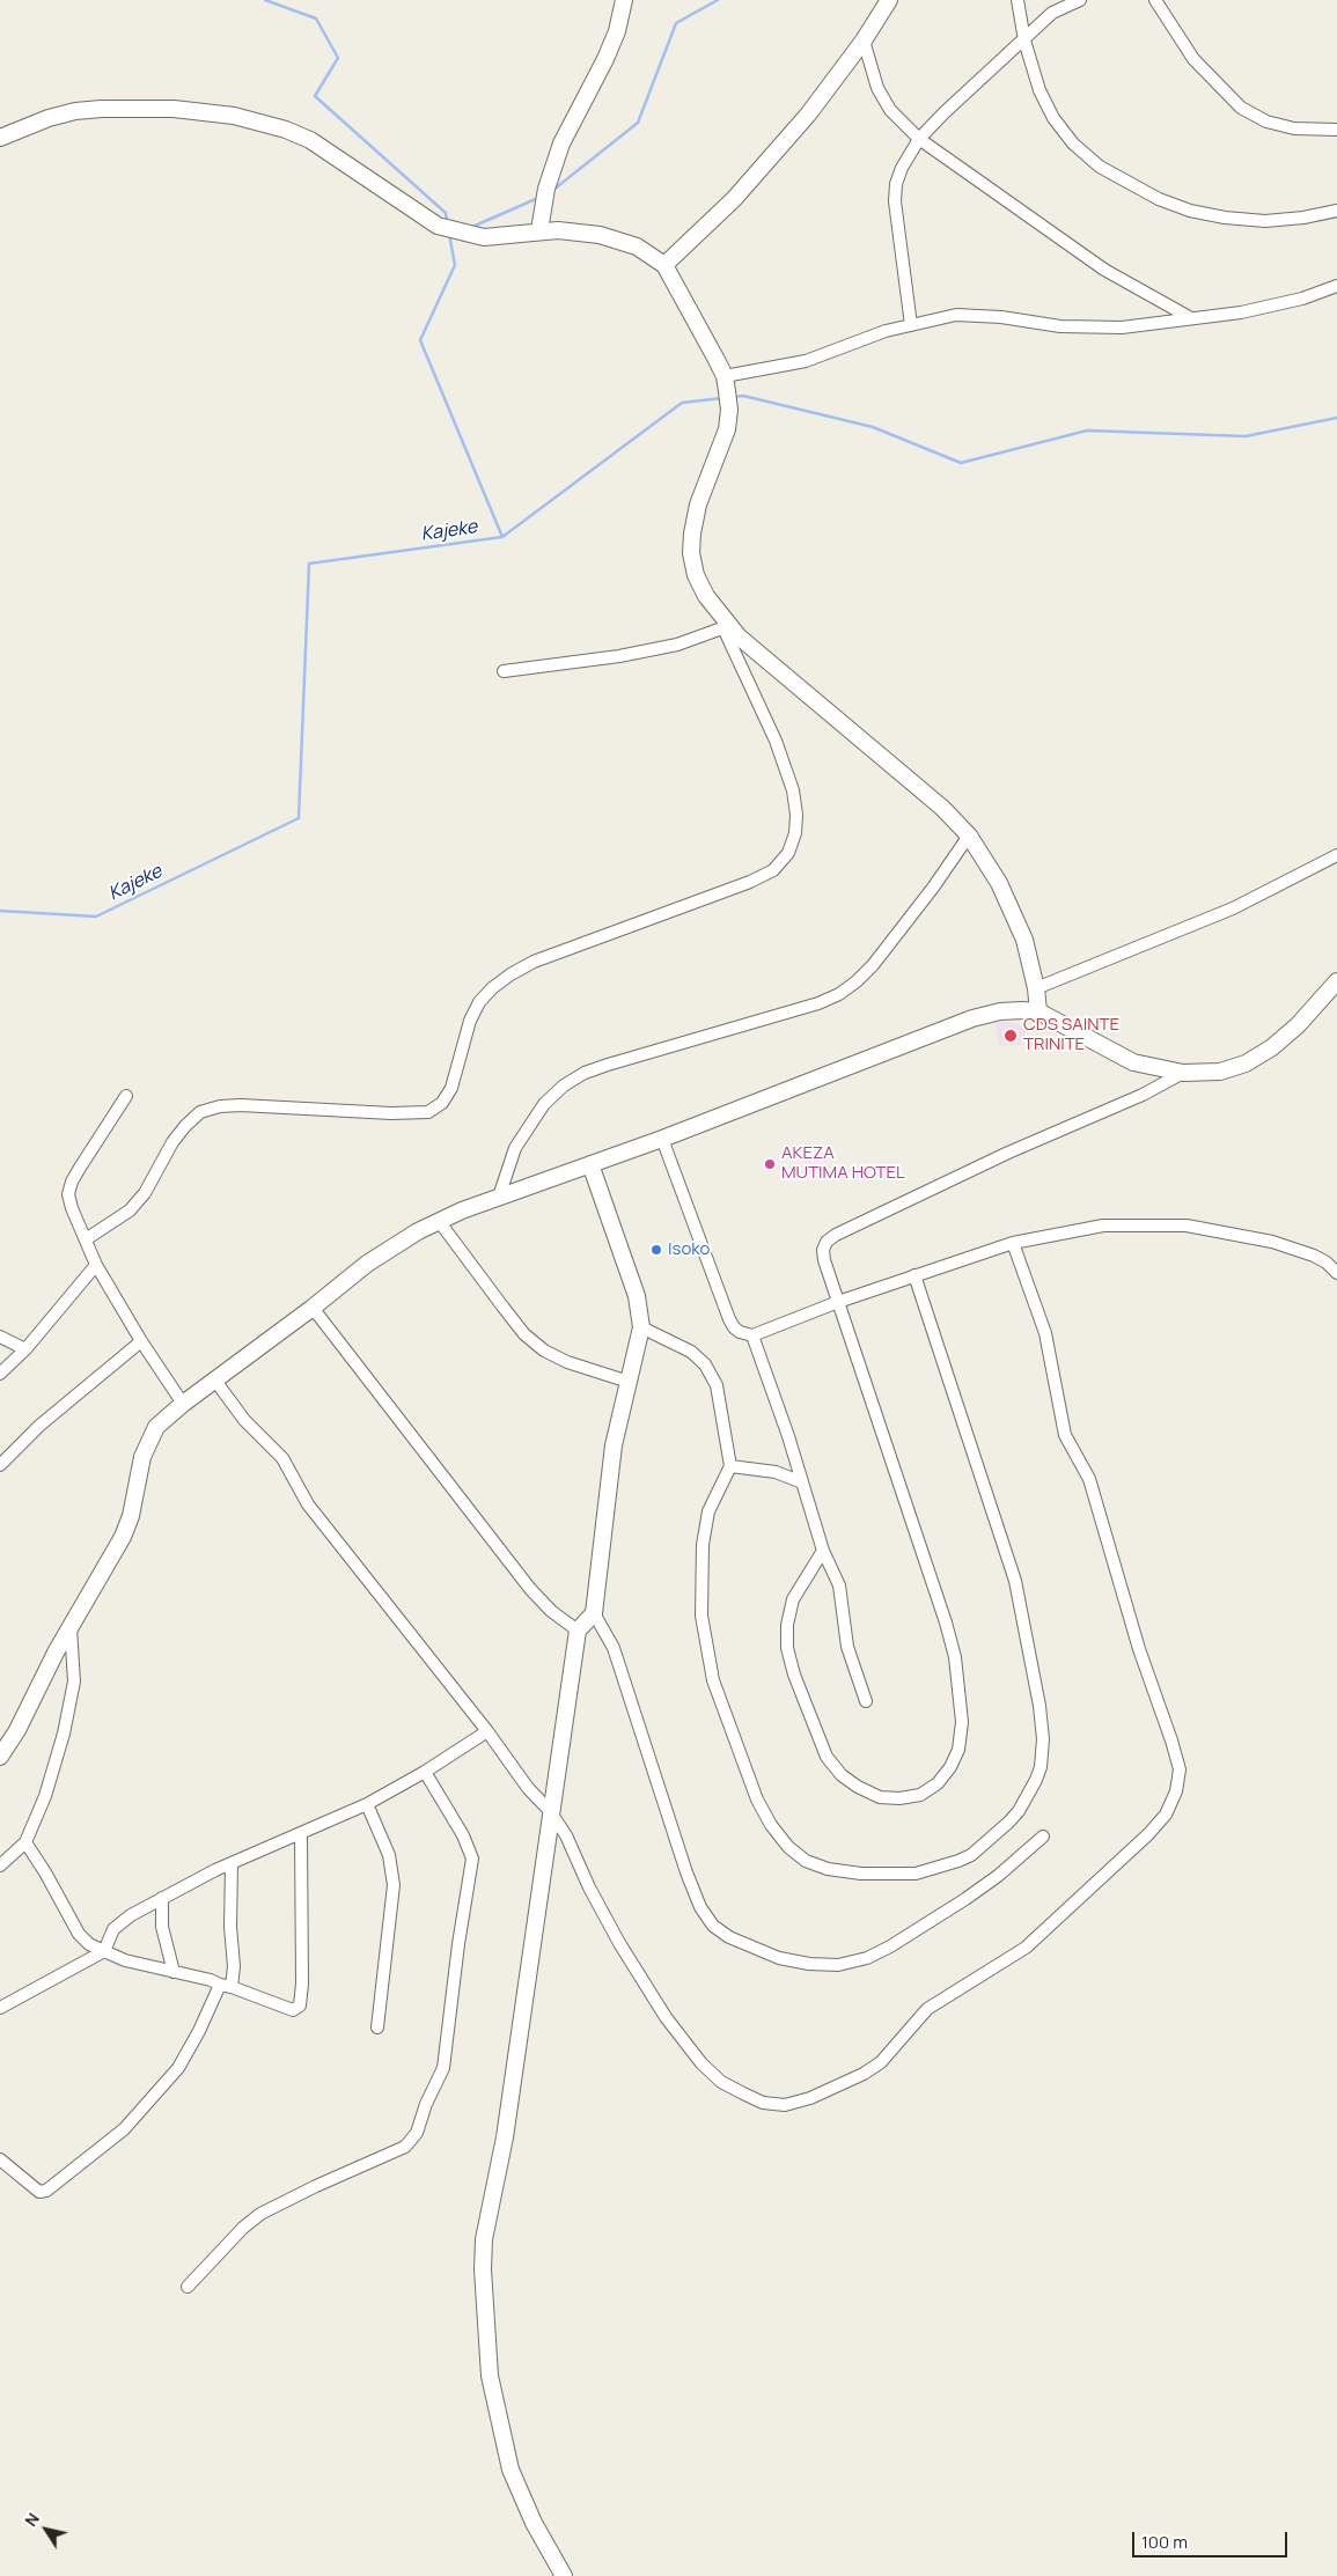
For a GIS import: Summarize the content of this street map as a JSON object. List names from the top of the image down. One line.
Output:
{"water":["Kajeke"],"places":["CDS SAINTE TRINITE","AKEZA MUTIMA HOTEL","Isoko"],"scale_bar":"100 m","north":"top left"}
